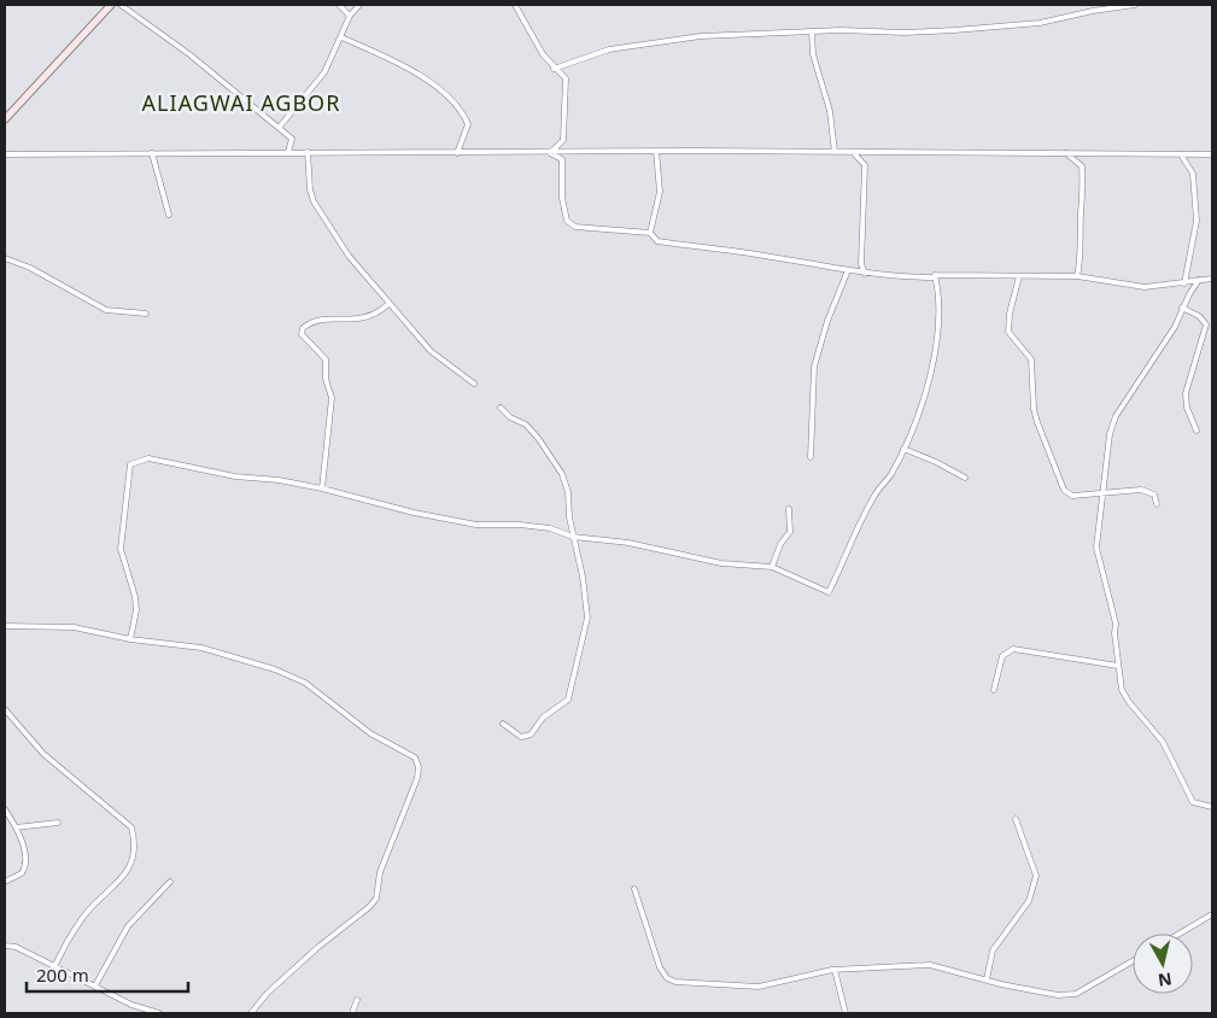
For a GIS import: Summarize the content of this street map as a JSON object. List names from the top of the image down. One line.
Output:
{"districts":["ALIAGWAI AGBOR"],"scale_bar":"200 m","north":"bottom"}
